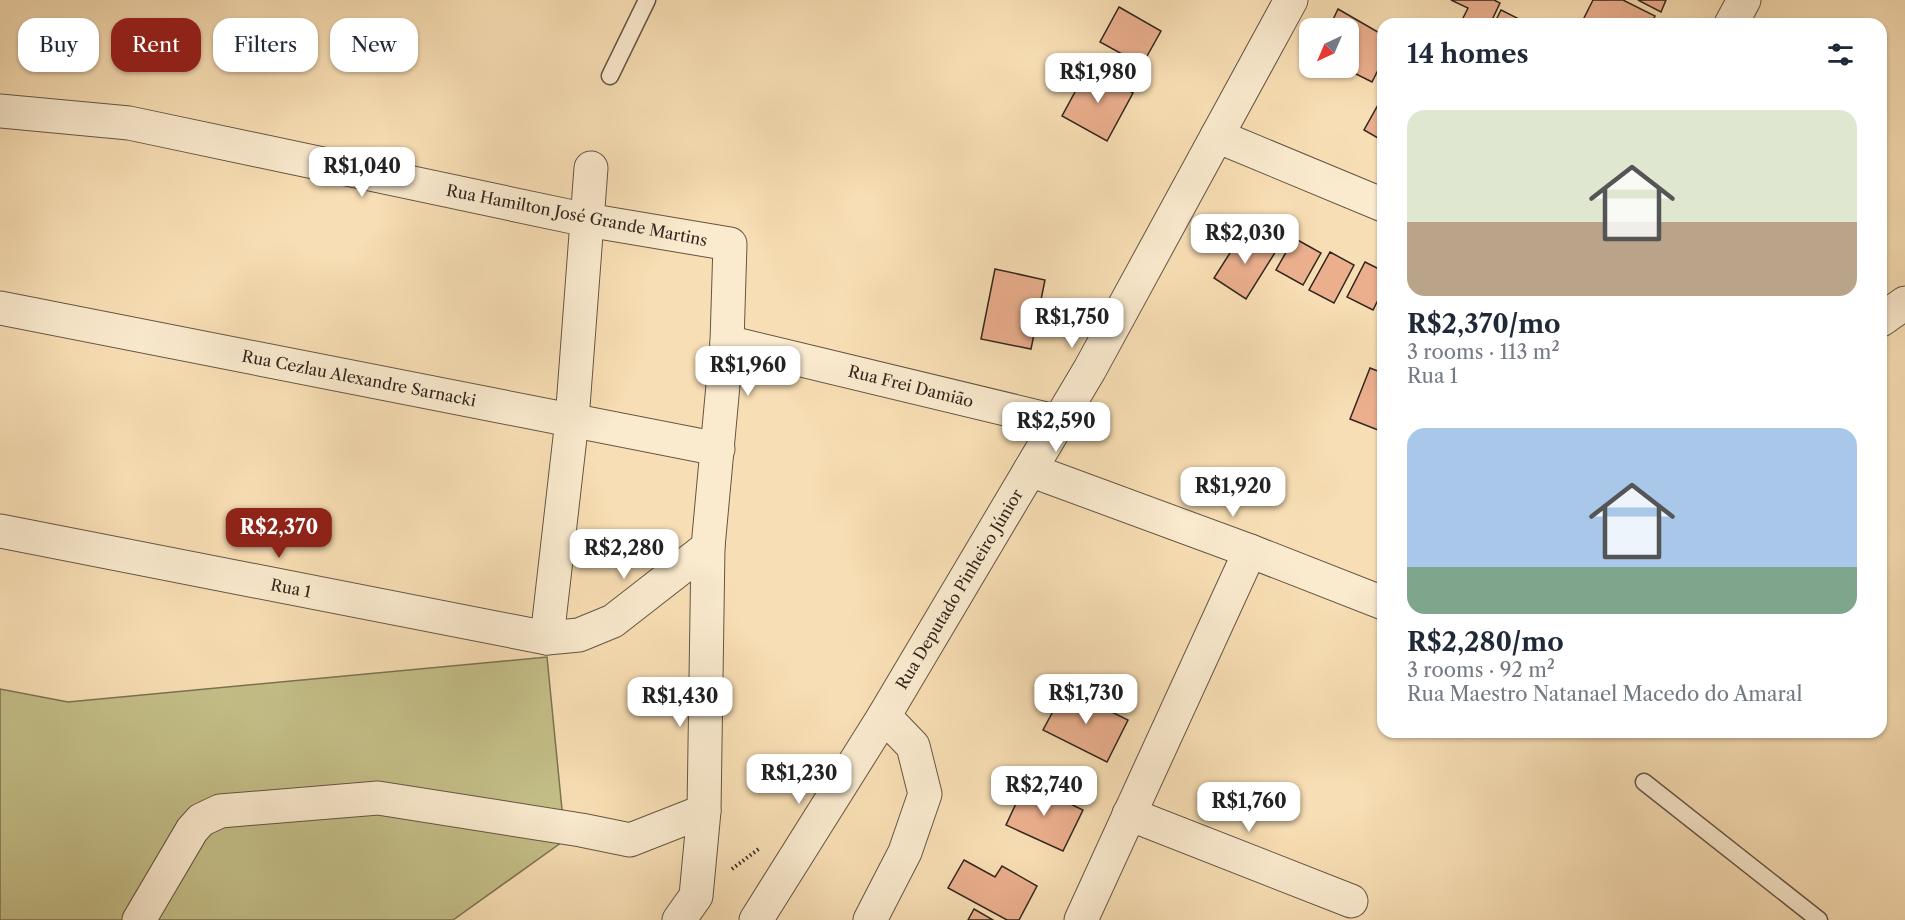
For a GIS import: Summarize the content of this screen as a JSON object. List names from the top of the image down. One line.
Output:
{"streets":{"street":["Rua Hamilton José Grande Martins","Rua Cezlau Alexandre Sarnacki","Rua Frei Damião","Rua 1","Rua Deputado Pinheiro Júnior"]},"crossings":[["Rua Hamilton José Grande Martins","Rua Frei Damião"],["Rua Frei Damião","Rua Deputado Pinheiro Júnior"]],"north":"bottom left","page":{"chip":["Buy","Rent","Filters","New"],"heading":"14 homes","price":["R$1,980","R$1,040","R$2,030","R$1,750","R$1,960","R$2,590","R$1,920","R$2,370","R$2,280","R$1,730","R$1,430","R$1,230","R$2,740","R$1,760"],"list":[{"name":"R$2,370/mo","note":"3 rooms · 113 m² · Rua 1"},{"name":"R$2,280/mo","note":"3 rooms · 92 m² · Rua Maestro Natanael Macedo do Amaral"}]}}
